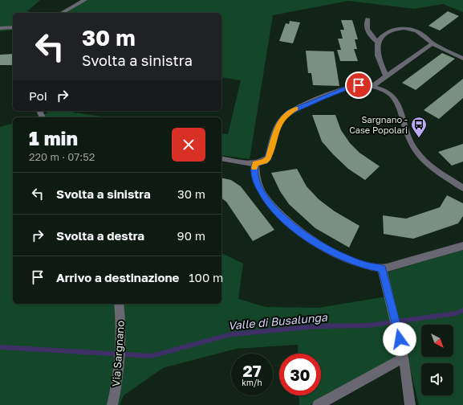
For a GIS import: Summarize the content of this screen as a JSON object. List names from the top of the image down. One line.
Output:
{"streets":{"street":["Via Sargnano"]},"water":["Valle di Busalunga"],"places":{"bus stop":["Sargnano - Case Popolari"]},"north":"bottom right","page":{"turn":["30 m","Svolta a sinistra"],"then":"Poi","heading":["1 min","220 m · 07:52"],"list":[{"name":"Svolta a sinistra","value":"30 m"},{"name":"Svolta a destra","value":"90 m"},{"name":"Arrivo a destinazione","value":"100 m"}],"speed":"27 km/h","limit":"30"}}
